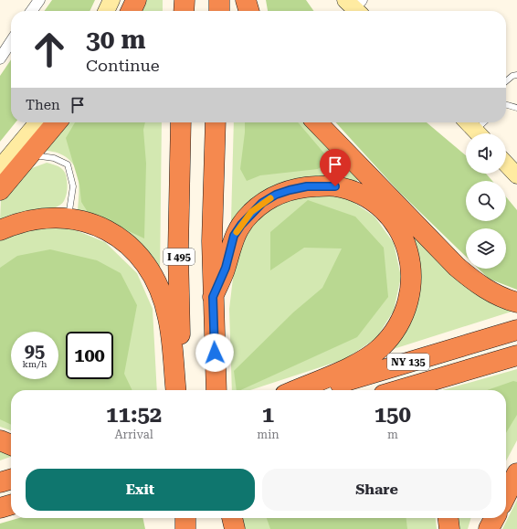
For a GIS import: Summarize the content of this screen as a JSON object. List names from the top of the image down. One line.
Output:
{"streets":{"highway":["I 495","NY 135"]},"page":{"turn":["30 m","Continue"],"then":"Then","speed":"95 km/h","limit":"100","eta":["11:52","Arrival","1","min","150","m"],"buttons":["Exit","Share"]}}
